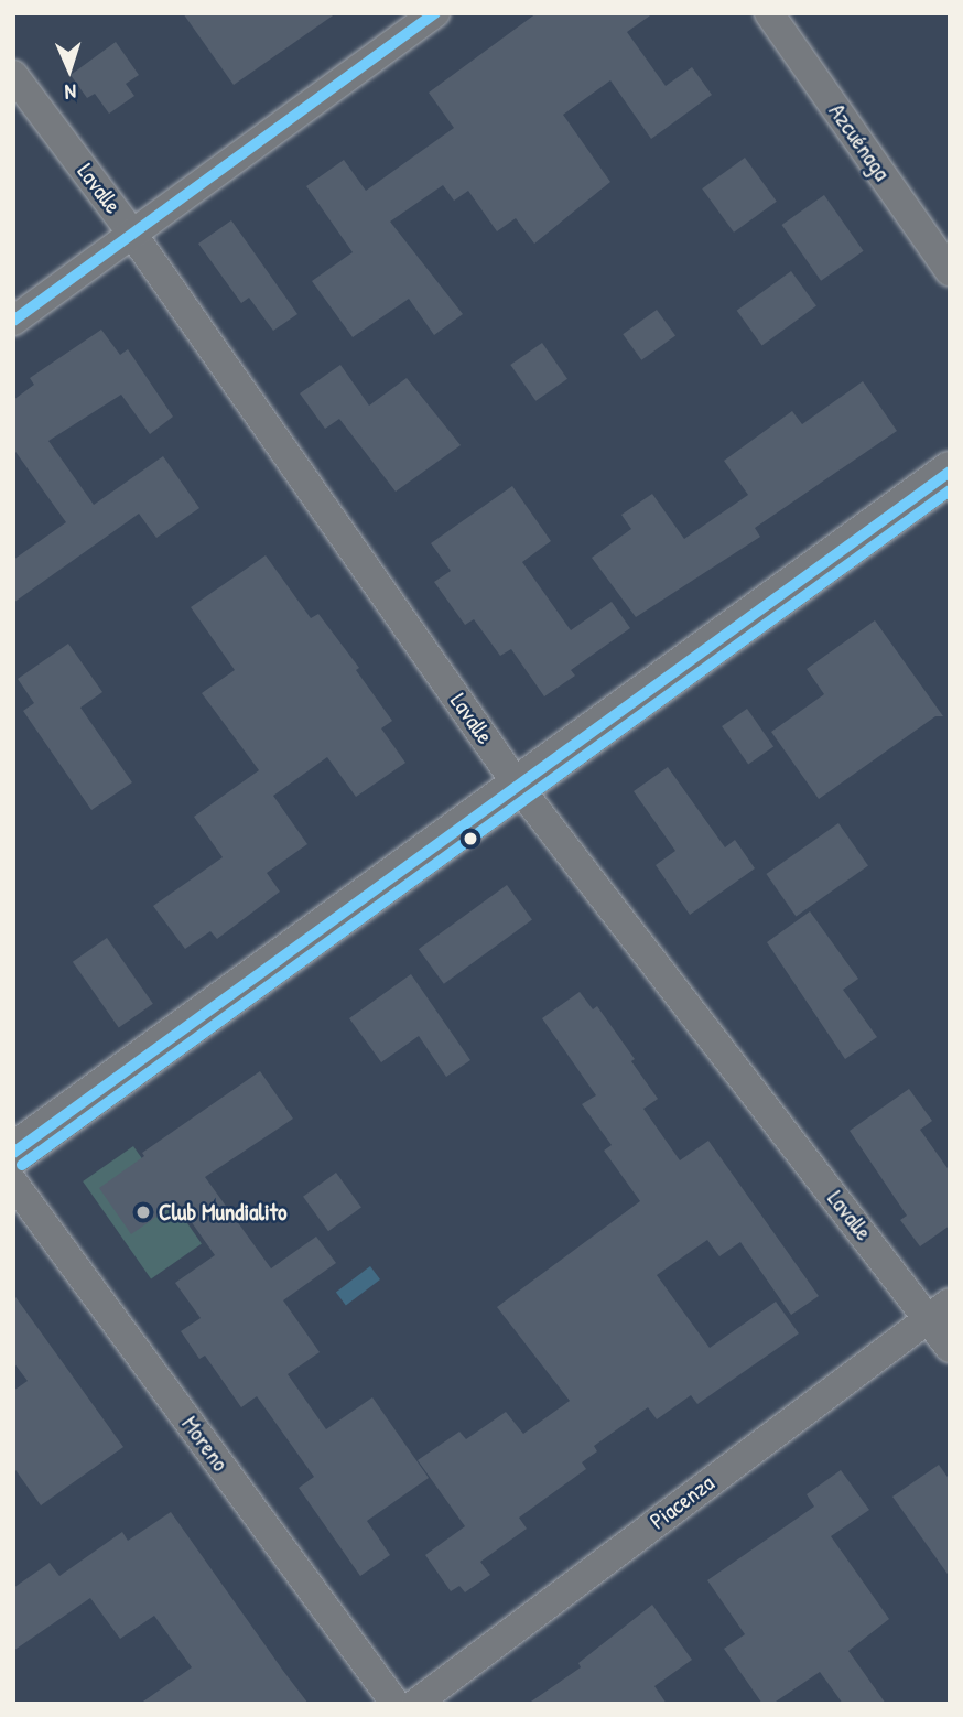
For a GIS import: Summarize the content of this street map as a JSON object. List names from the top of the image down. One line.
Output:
{"streets":{"street":["Azcuénaga","Lavalle","Moreno","Piacenza"]},"crossings":[["Lavalle","Piacenza"]],"places":["Club Mundialito"],"north":"bottom"}
